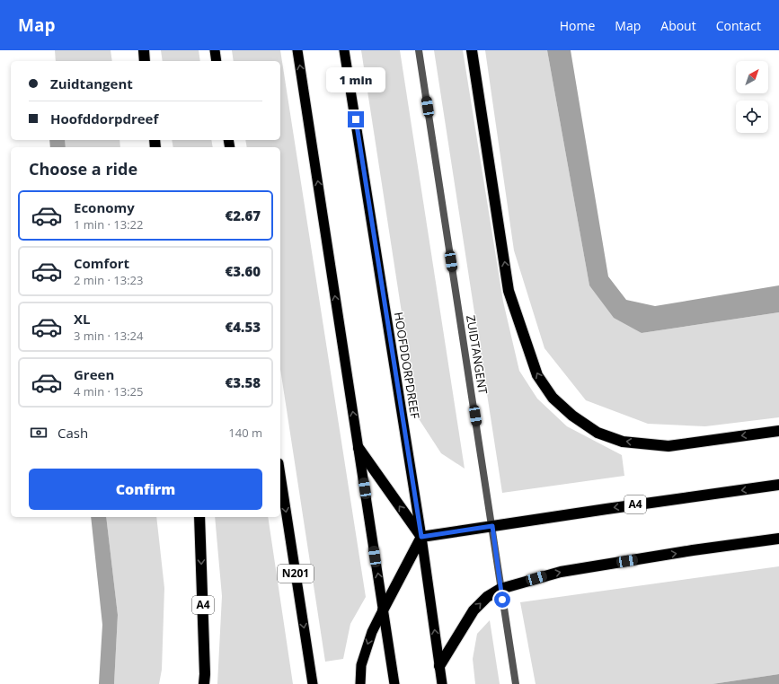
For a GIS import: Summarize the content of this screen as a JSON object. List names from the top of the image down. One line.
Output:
{"streets":{"highway":["HOOFDDORPDREEF","A4","N201"],"lane":["ZUIDTANGENT"]},"crossings":[["ZUIDTANGENT","A4"]],"north":"top right","page":{"header":"Map","nav":["Home","Map","About","Contact"],"banner":["Zuidtangent","Hoofddorpdreef"],"bubble":"1 min","heading":"Choose a ride","list":[{"name":"Economy","note":"1 min · 13:22","value":"€2.67"},{"name":"Comfort","note":"2 min · 13:23","value":"€3.60"},{"name":"XL","note":"3 min · 13:24","value":"€4.53"},{"name":"Green","note":"4 min · 13:25","value":"€3.58"}],"pay":["Cash","140 m"],"buttons":"Confirm"}}
